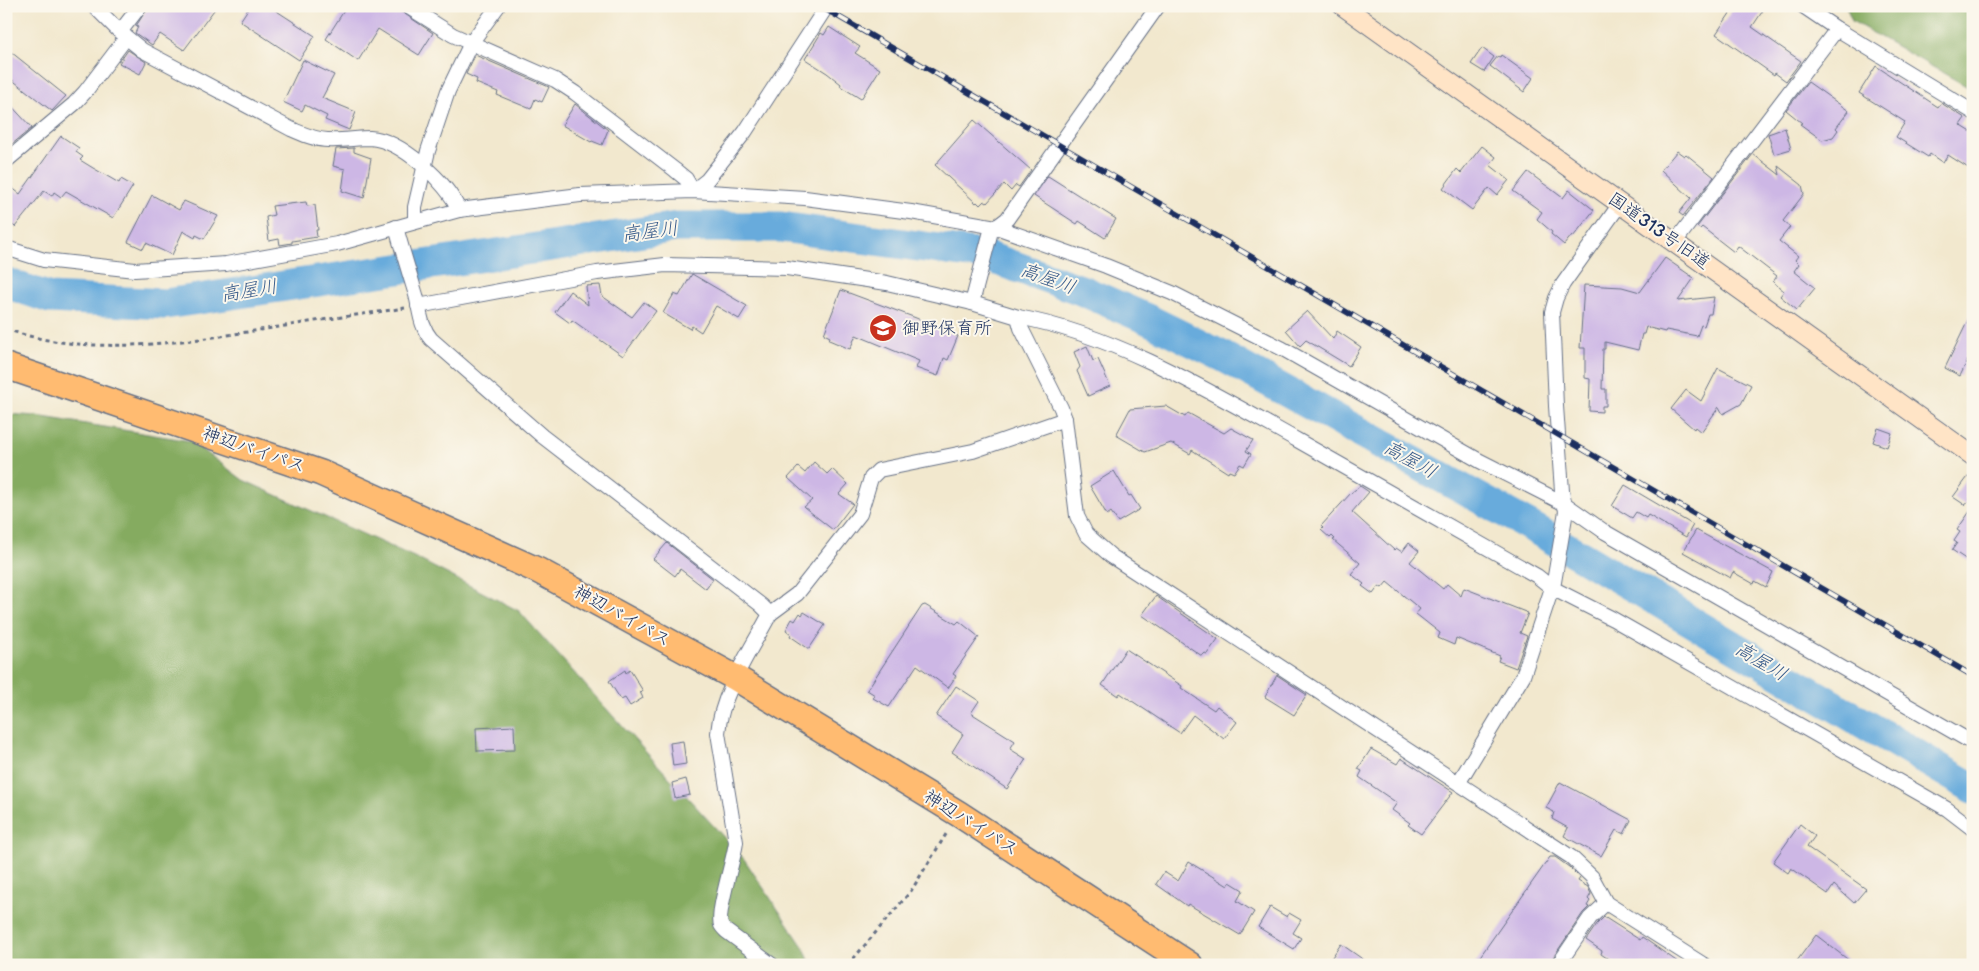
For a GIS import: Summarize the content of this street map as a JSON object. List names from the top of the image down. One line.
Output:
{"streets":{"highway":["神辺バイパス"],"street":["国道313号旧道"]},"water":["高屋川"],"places":{"school or university":["御野保育所"]}}
